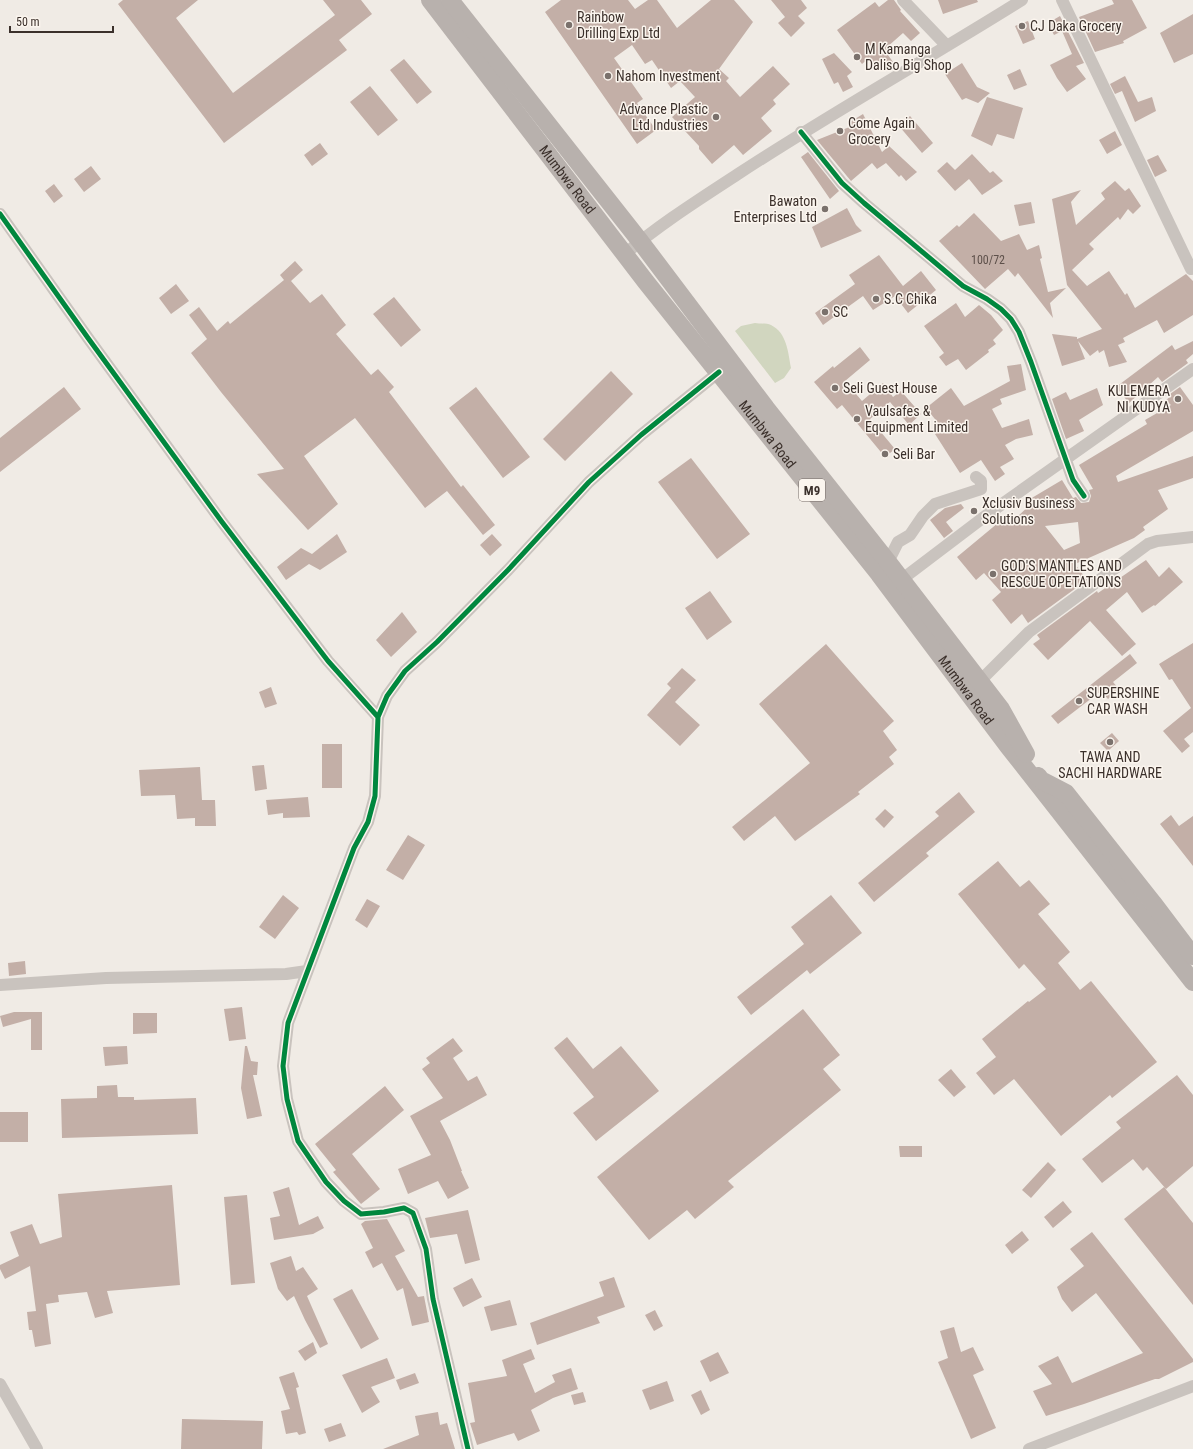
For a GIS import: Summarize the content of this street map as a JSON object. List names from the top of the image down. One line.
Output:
{"streets":{"main road":["Mumbwa Road","M9"]},"places":["Rainbow Drilling Exp Ltd","CJ Daka Grocery","M Kamanga Daliso Big Shop","Nahom Investment","Advance Plastic Ltd Industries","Come Again Grocery","Bawaton Enterprises Ltd","S.C Chika","SC","Seli Guest House","KULEMERA NI KUDYA","Vaulsafes & Equipment Limited","Seli Bar","Xclusiv Business Solutions","GOD'S MANTLES AND RESCUE OPETATIONS","SUPERSHINE CAR WASH","TAWA AND SACHI HARDWARE"],"house_numbers":["100/72"],"scale_bar":"50 m"}
